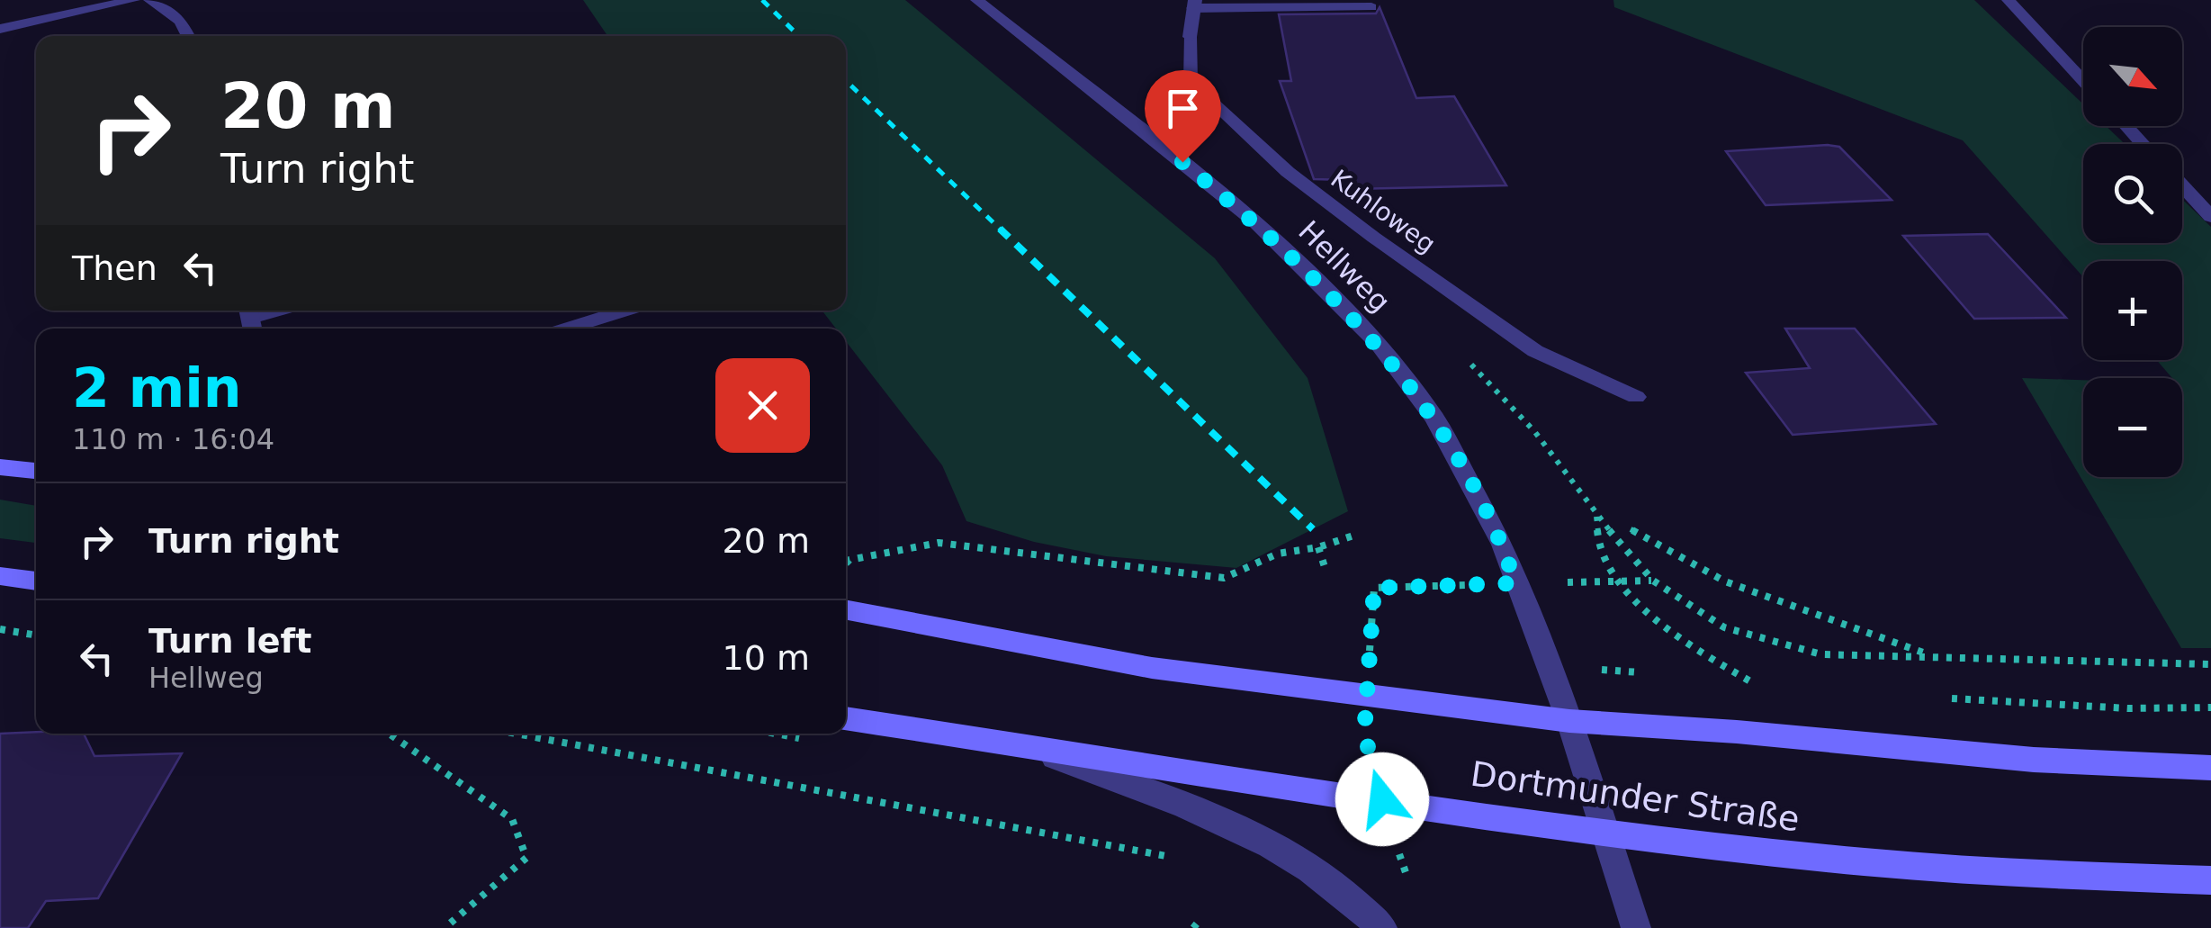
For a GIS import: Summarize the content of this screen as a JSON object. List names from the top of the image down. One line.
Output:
{"streets":{"main road":["Dortmunder Straße"],"street":["Kuhloweg","Hellweg"]},"crossings":[["Hellweg","Dortmunder Straße"]],"north":"bottom right","page":{"map_buttons":["+","−"],"turn":["20 m","Turn right"],"then":"Then","heading":["2 min","110 m · 16:04"],"list":[{"name":"Turn right","value":"20 m"},{"name":"Turn left","note":"Hellweg","value":"10 m"}]}}
